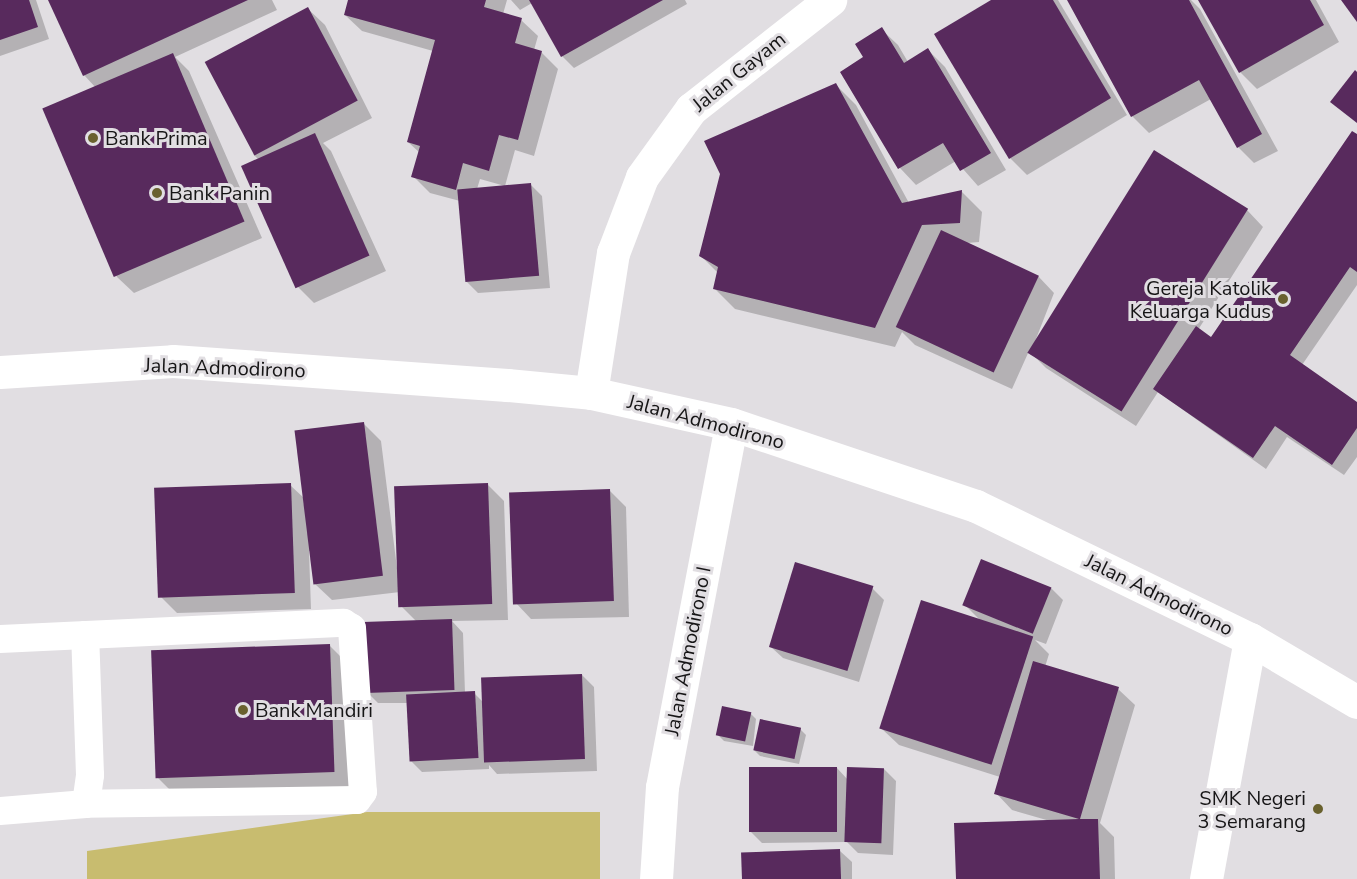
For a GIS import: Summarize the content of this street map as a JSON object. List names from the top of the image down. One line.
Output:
{"streets":{"street":["Jalan Gayam","Jalan Admodirono","Jalan Admodirono I"]},"crossings":[["Jalan Gayam","Jalan Admodirono"],["Jalan Admodirono","Jalan Admodirono I"]],"places":["Bank Prima","Bank Panin","Gereja Katolik Keluarga Kudus","Bank Mandiri","SMK Negeri 3 Semarang"]}
